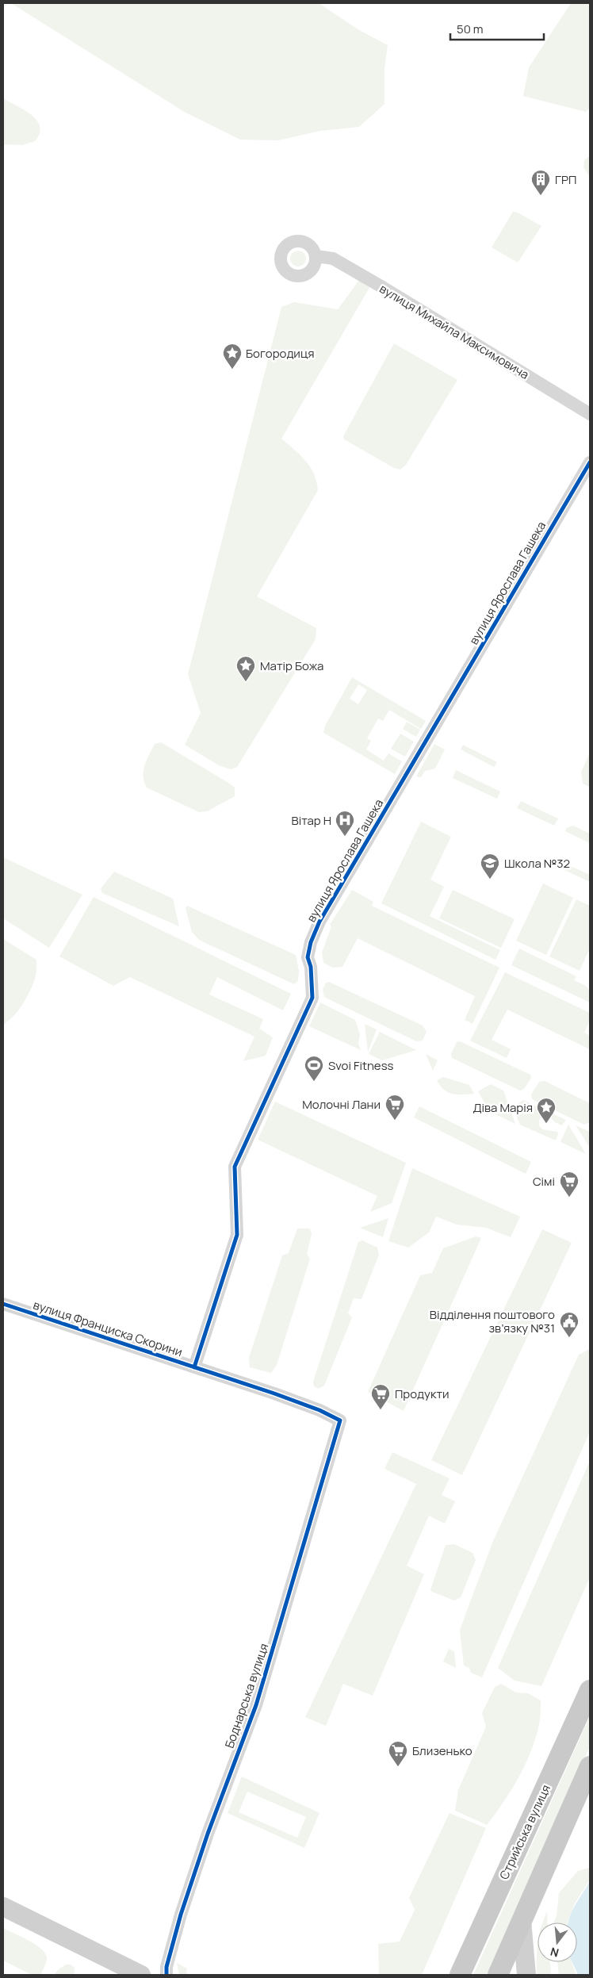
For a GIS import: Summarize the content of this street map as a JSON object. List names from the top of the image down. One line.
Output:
{"streets":{"main road":["Стрийська вулиця"],"street":["вулиця Михайла Максимовича","вулиця Ярослава Гашека","вулиця Франциска Скорини","Боднарська вулиця"]},"crossings":[["вулиця Ярослава Гашека","вулиця Франциска Скорини"],["вулиця Франциска Скорини","Боднарська вулиця"]],"places":{"building":["ГРП"],"place":["Богородиця","Матір Божа","Діва Марія"],"hospital":["Вітар Н"],"school or university":["Школа №32"],"sports":["Svoi Fitness"],"supermarket":["Молочні Лани","Сімі","Продукти","Близенько"],"public building":["Відділення поштового зв’язку №31"]},"scale_bar":"50 m","north":"bottom"}
